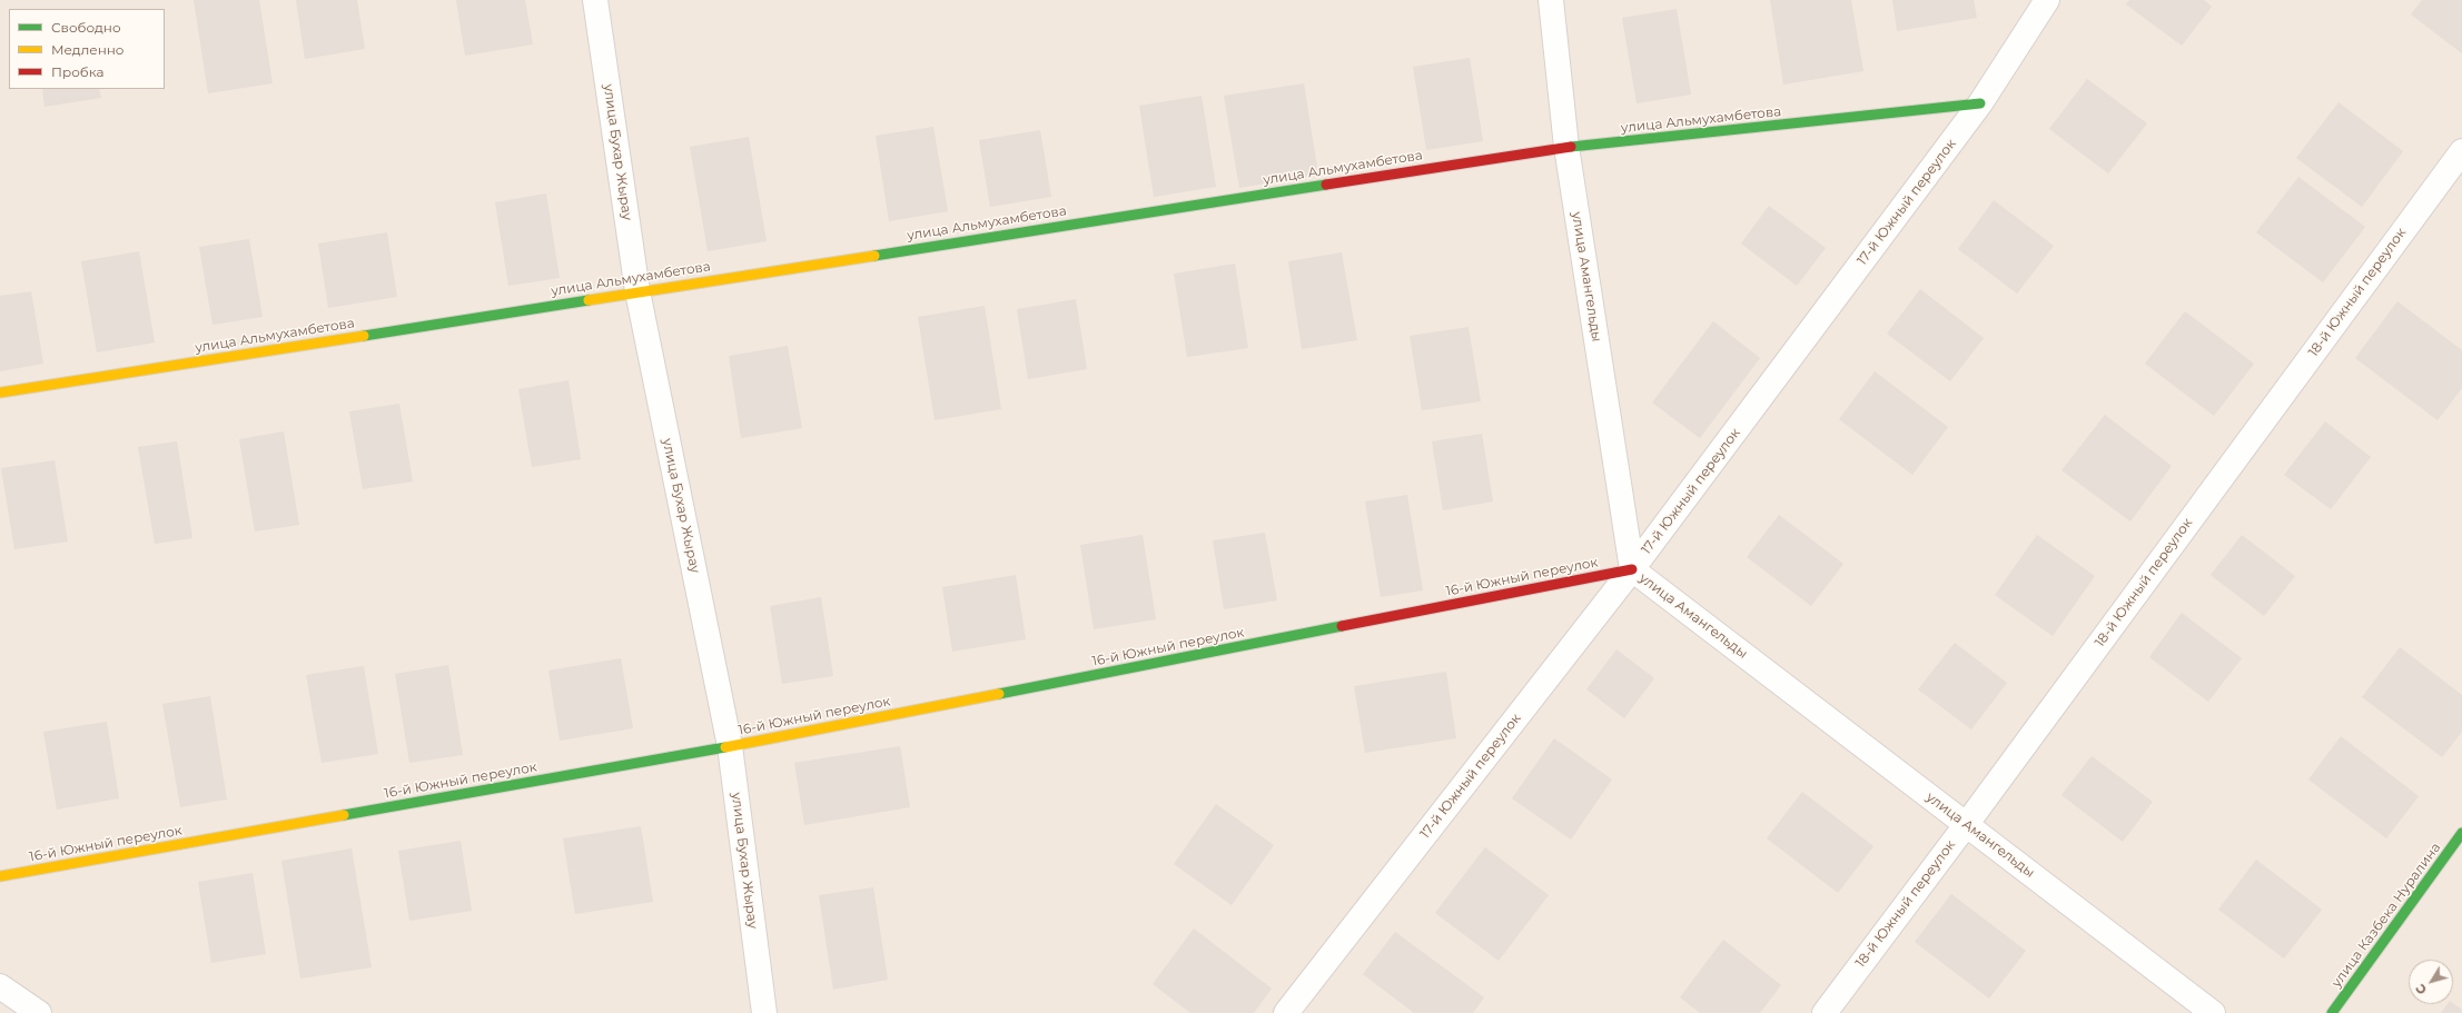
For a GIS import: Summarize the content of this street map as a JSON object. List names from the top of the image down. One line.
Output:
{"streets":{"street":["улица Альмухамбетова","улица Бухар Жырау","17-й Южный переулок","улица Амангельды","18-й Южный переулок","16-й Южный переулок","улица Казбека Нуралина"]},"crossings":[["улица Альмухамбетова","улица Бухар Жырау"],["улица Альмухамбетова","17-й Южный переулок"],["улица Альмухамбетова","улица Амангельды"],["улица Бухар Жырау","16-й Южный переулок"],["17-й Южный переулок","улица Амангельды"],["17-й Южный переулок","16-й Южный переулок"],["улица Амангельды","18-й Южный переулок"],["улица Амангельды","16-й Южный переулок"]],"legend":["Свободно","Медленно","Пробка"],"north":"bottom left"}
